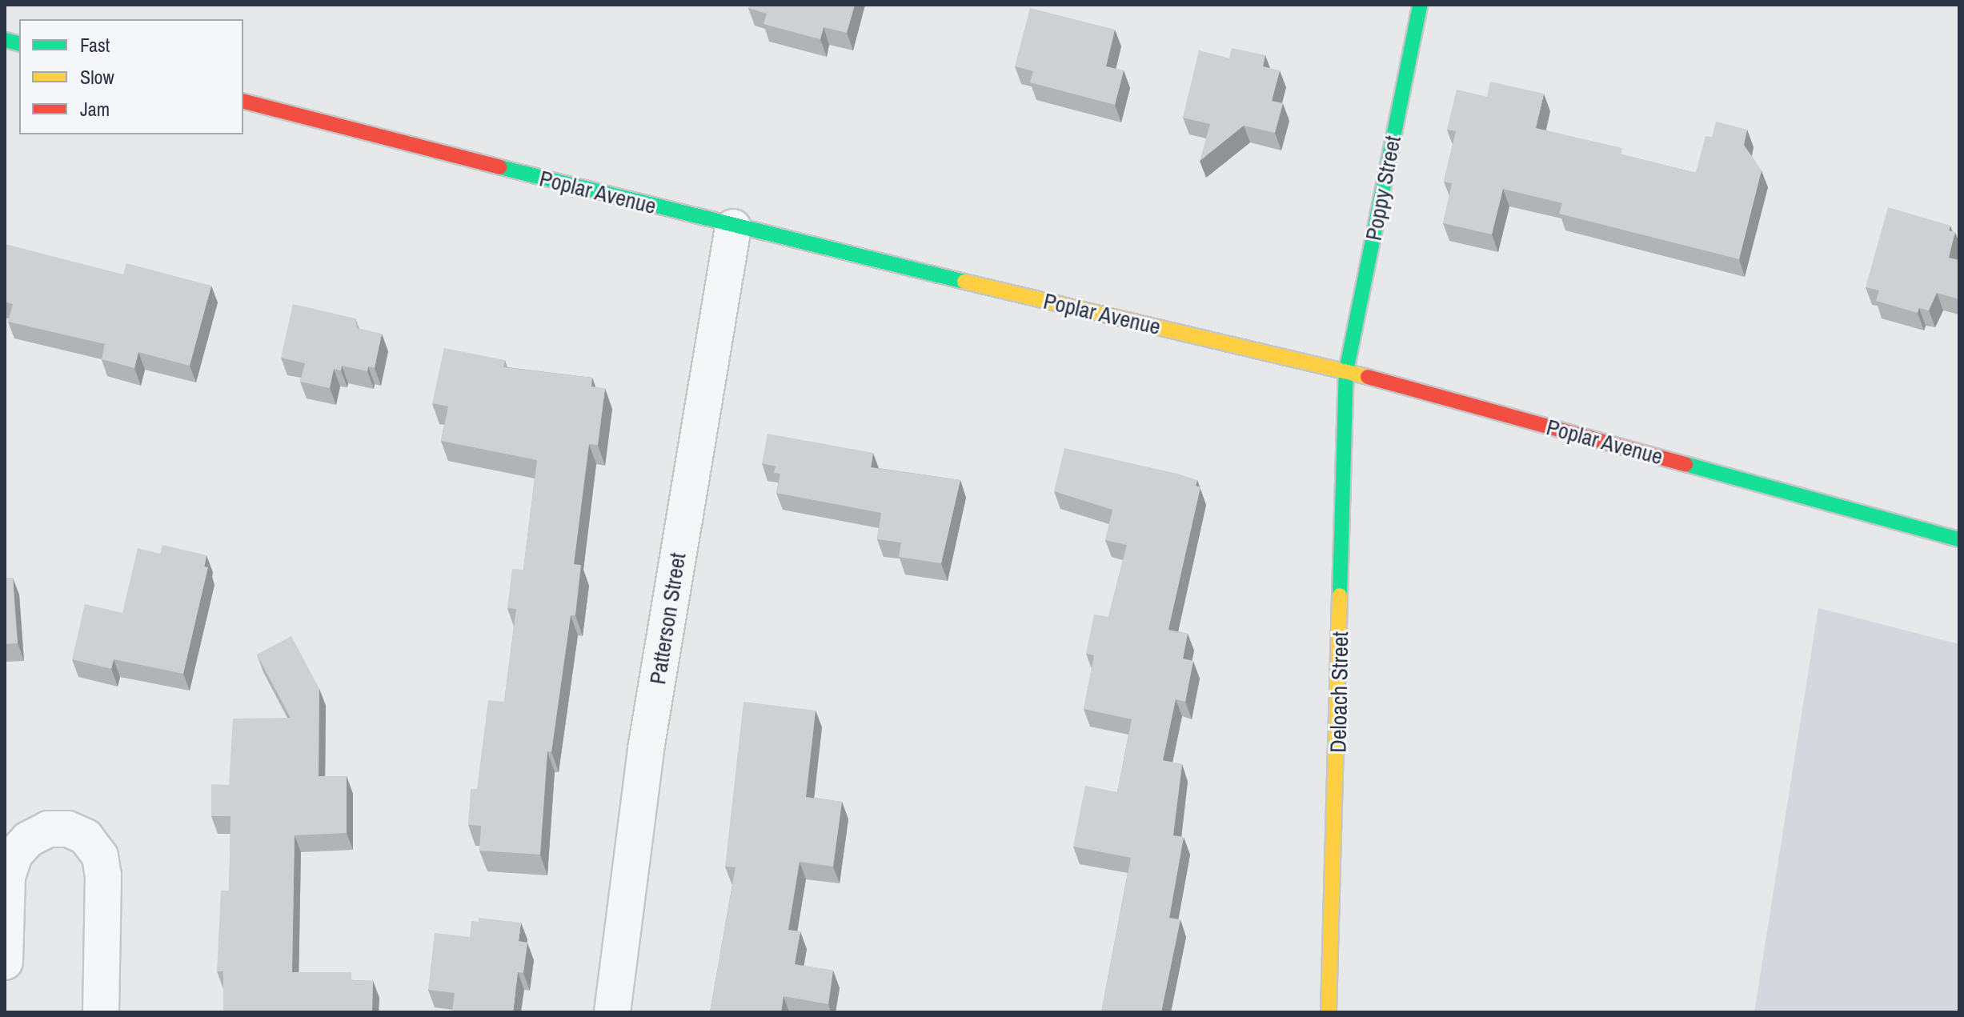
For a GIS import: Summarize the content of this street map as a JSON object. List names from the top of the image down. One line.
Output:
{"streets":{"main road":["Poppy Street","Poplar Avenue","Deloach Street"],"street":["Patterson Street"]},"crossings":[["Poppy Street","Poplar Avenue"],["Poppy Street","Deloach Street"],["Poplar Avenue","Patterson Street"],["Poplar Avenue","Deloach Street"]],"legend":["Fast","Slow","Jam"]}
